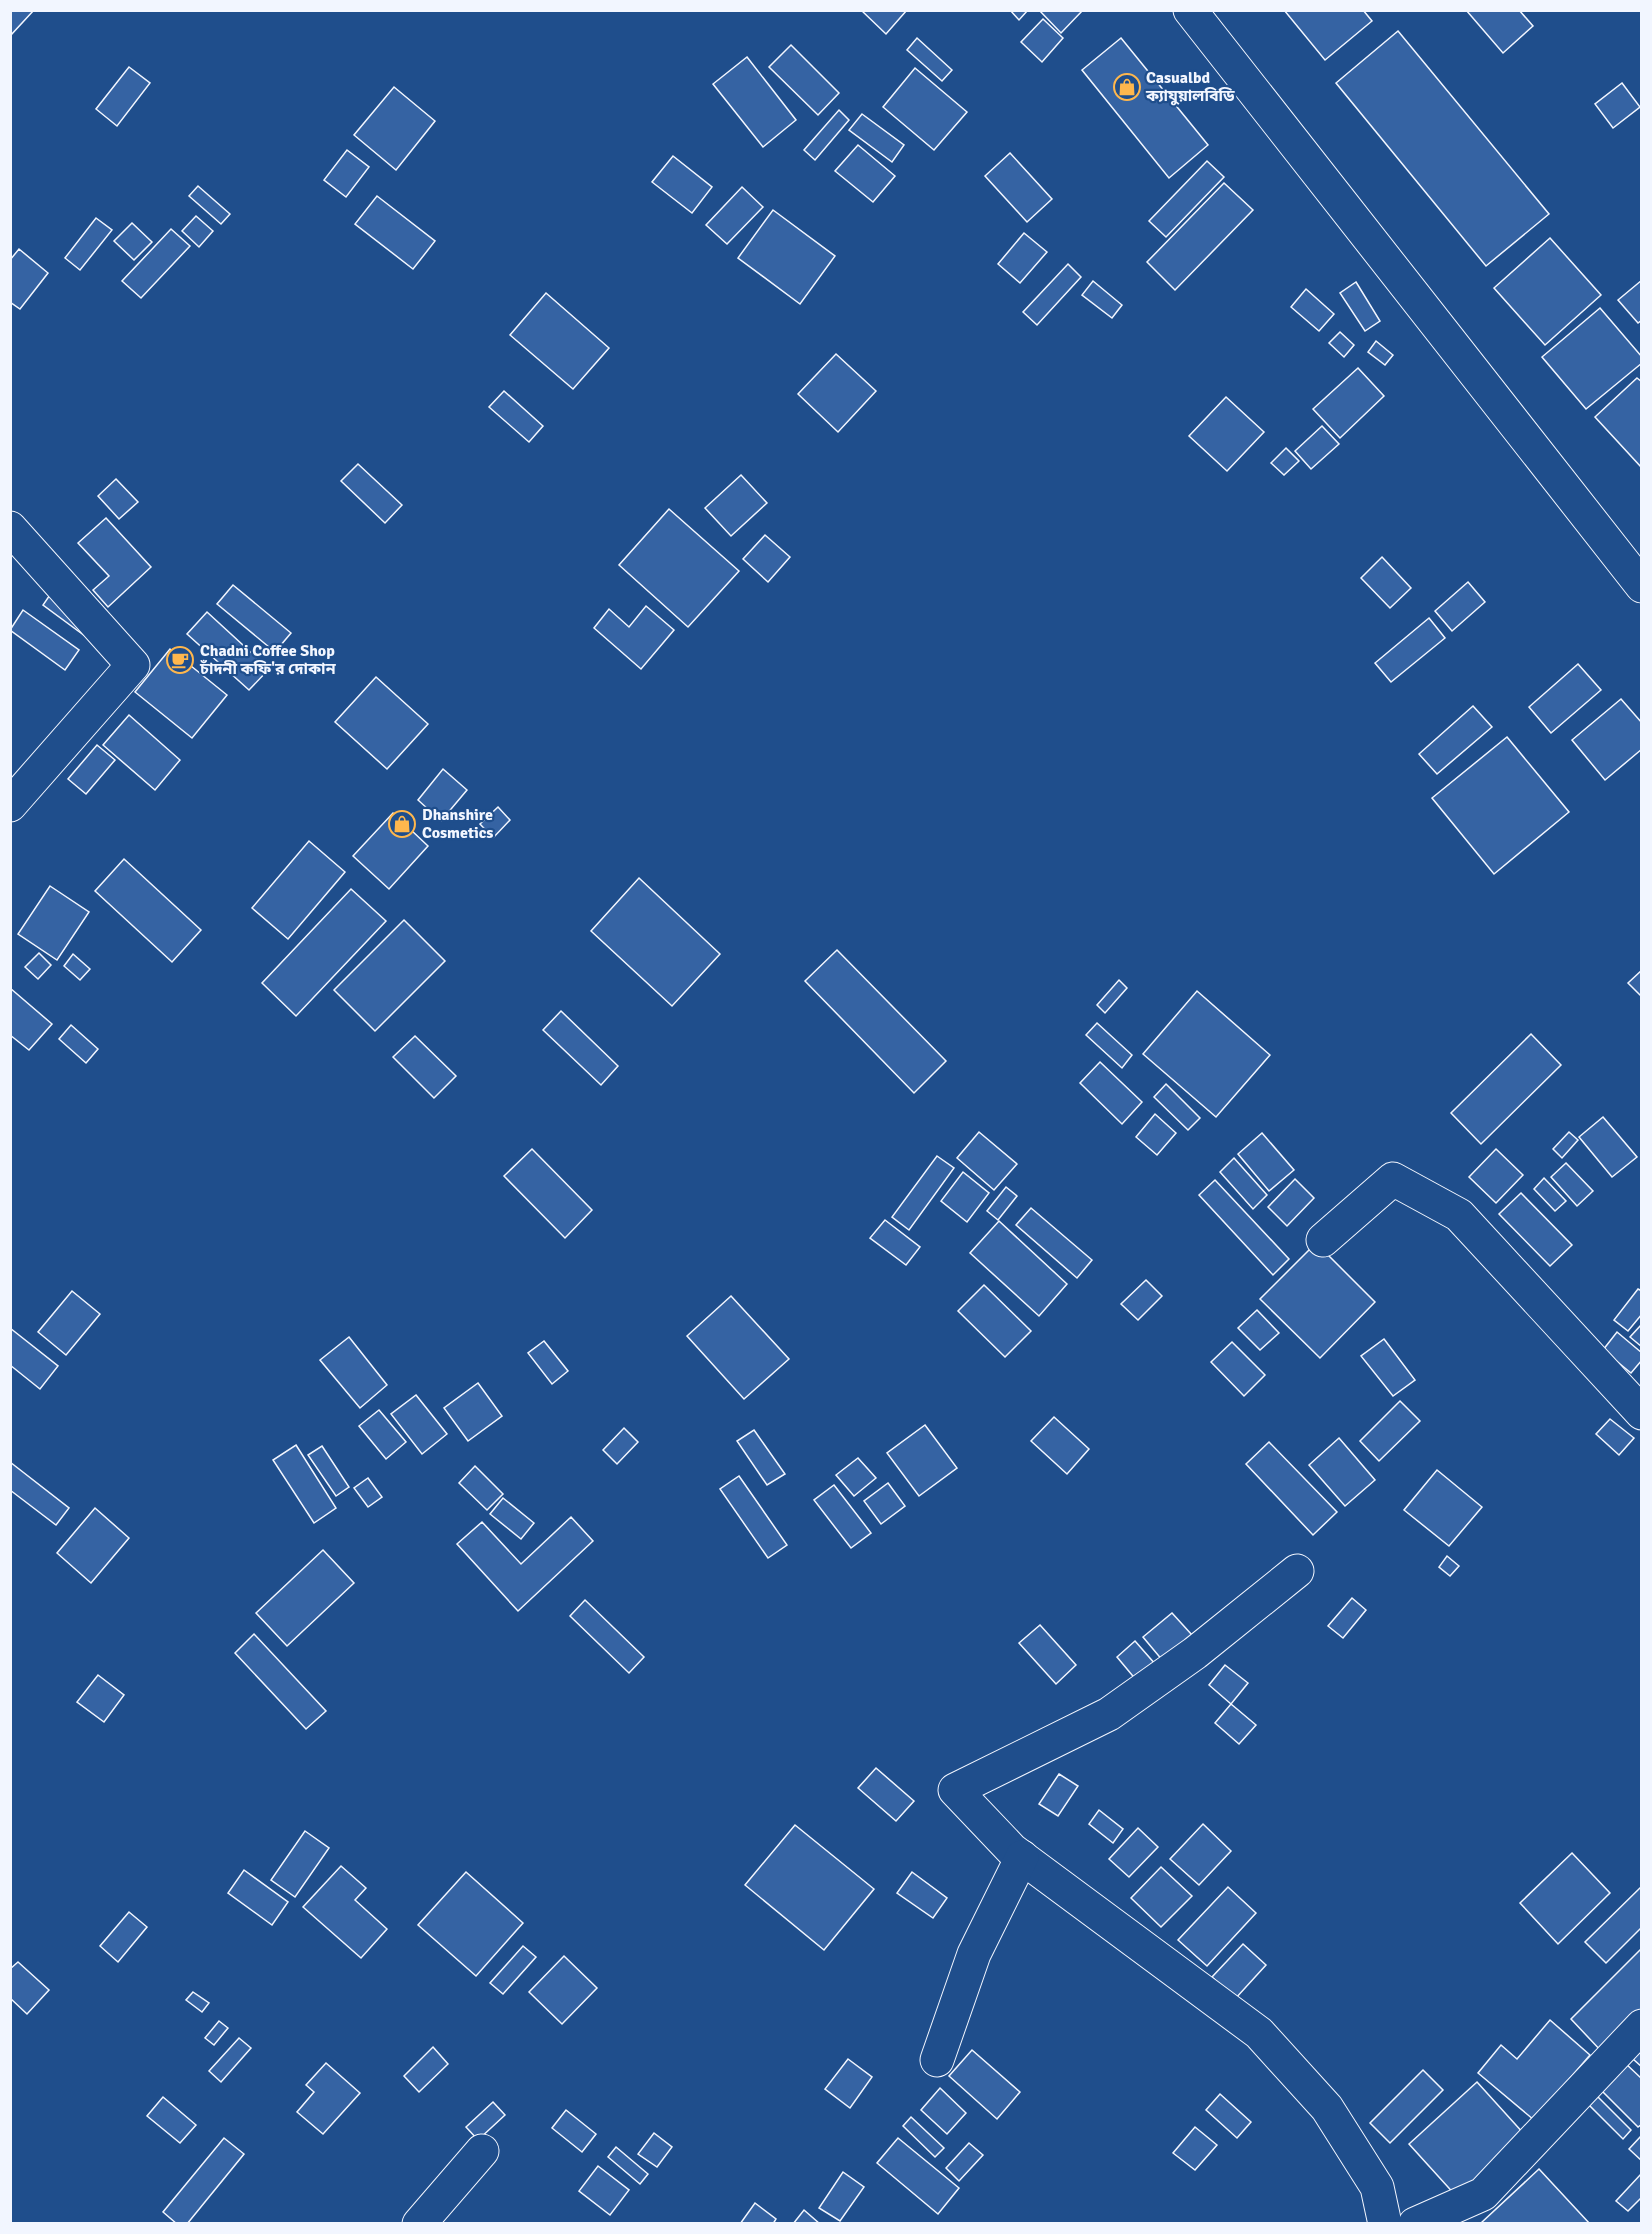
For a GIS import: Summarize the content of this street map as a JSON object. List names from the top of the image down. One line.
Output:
{"places":{"shop":["Casualbd ক্যাযুয়ালবিডি","Dhanshire Cosmetics"],"cafe":["Chadni Coffee Shop চাঁদনী কফি'র দোকান"]}}
